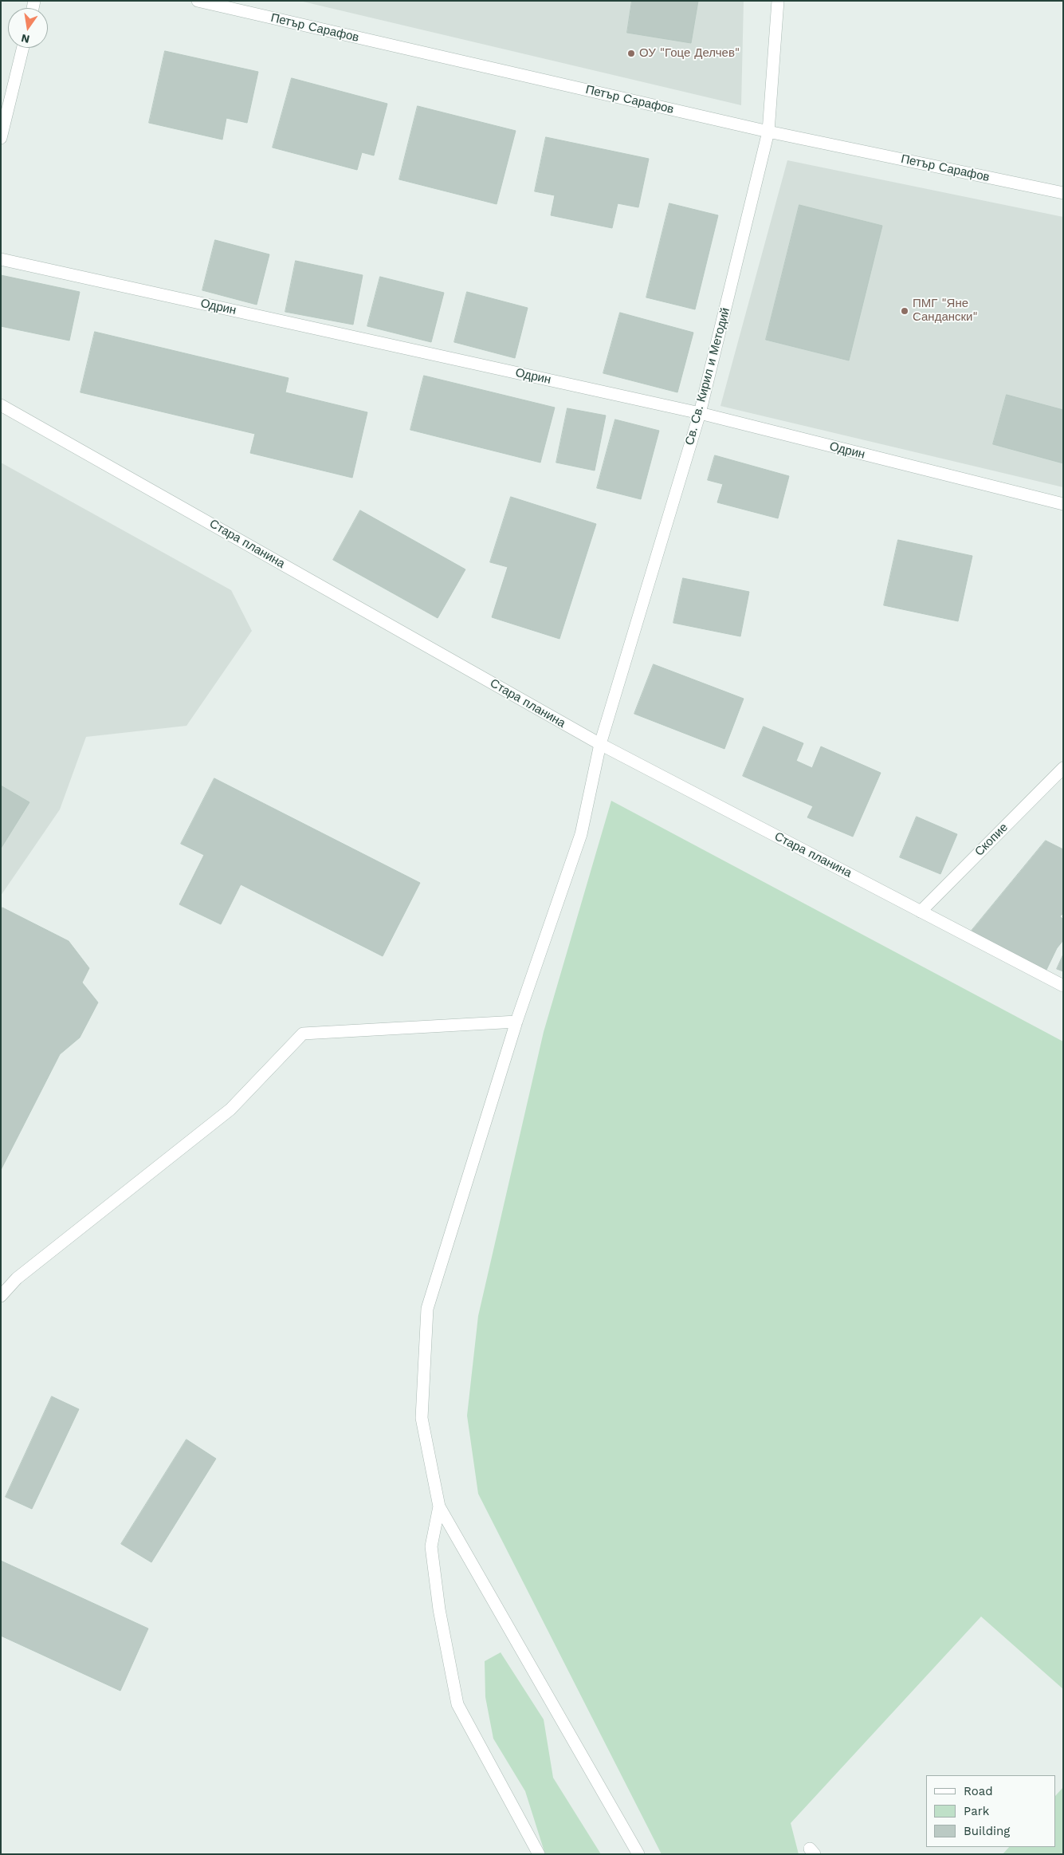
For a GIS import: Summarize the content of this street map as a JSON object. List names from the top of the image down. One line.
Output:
{"streets":{"street":["Петър Сарафов","Одрин","Св. Св. Кирил и Методий","Стара планина","Скопие"]},"crossings":[["Петър Сарафов","Св. Св. Кирил и Методий"],["Одрин","Св. Св. Кирил и Методий"],["Св. Св. Кирил и Методий","Стара планина"],["Стара планина","Скопие"]],"places":["ОУ \"Гоце Делчев\"","ПМГ \"Яне Сандански\""],"legend":["Road","Park","Building"],"north":"bottom"}
